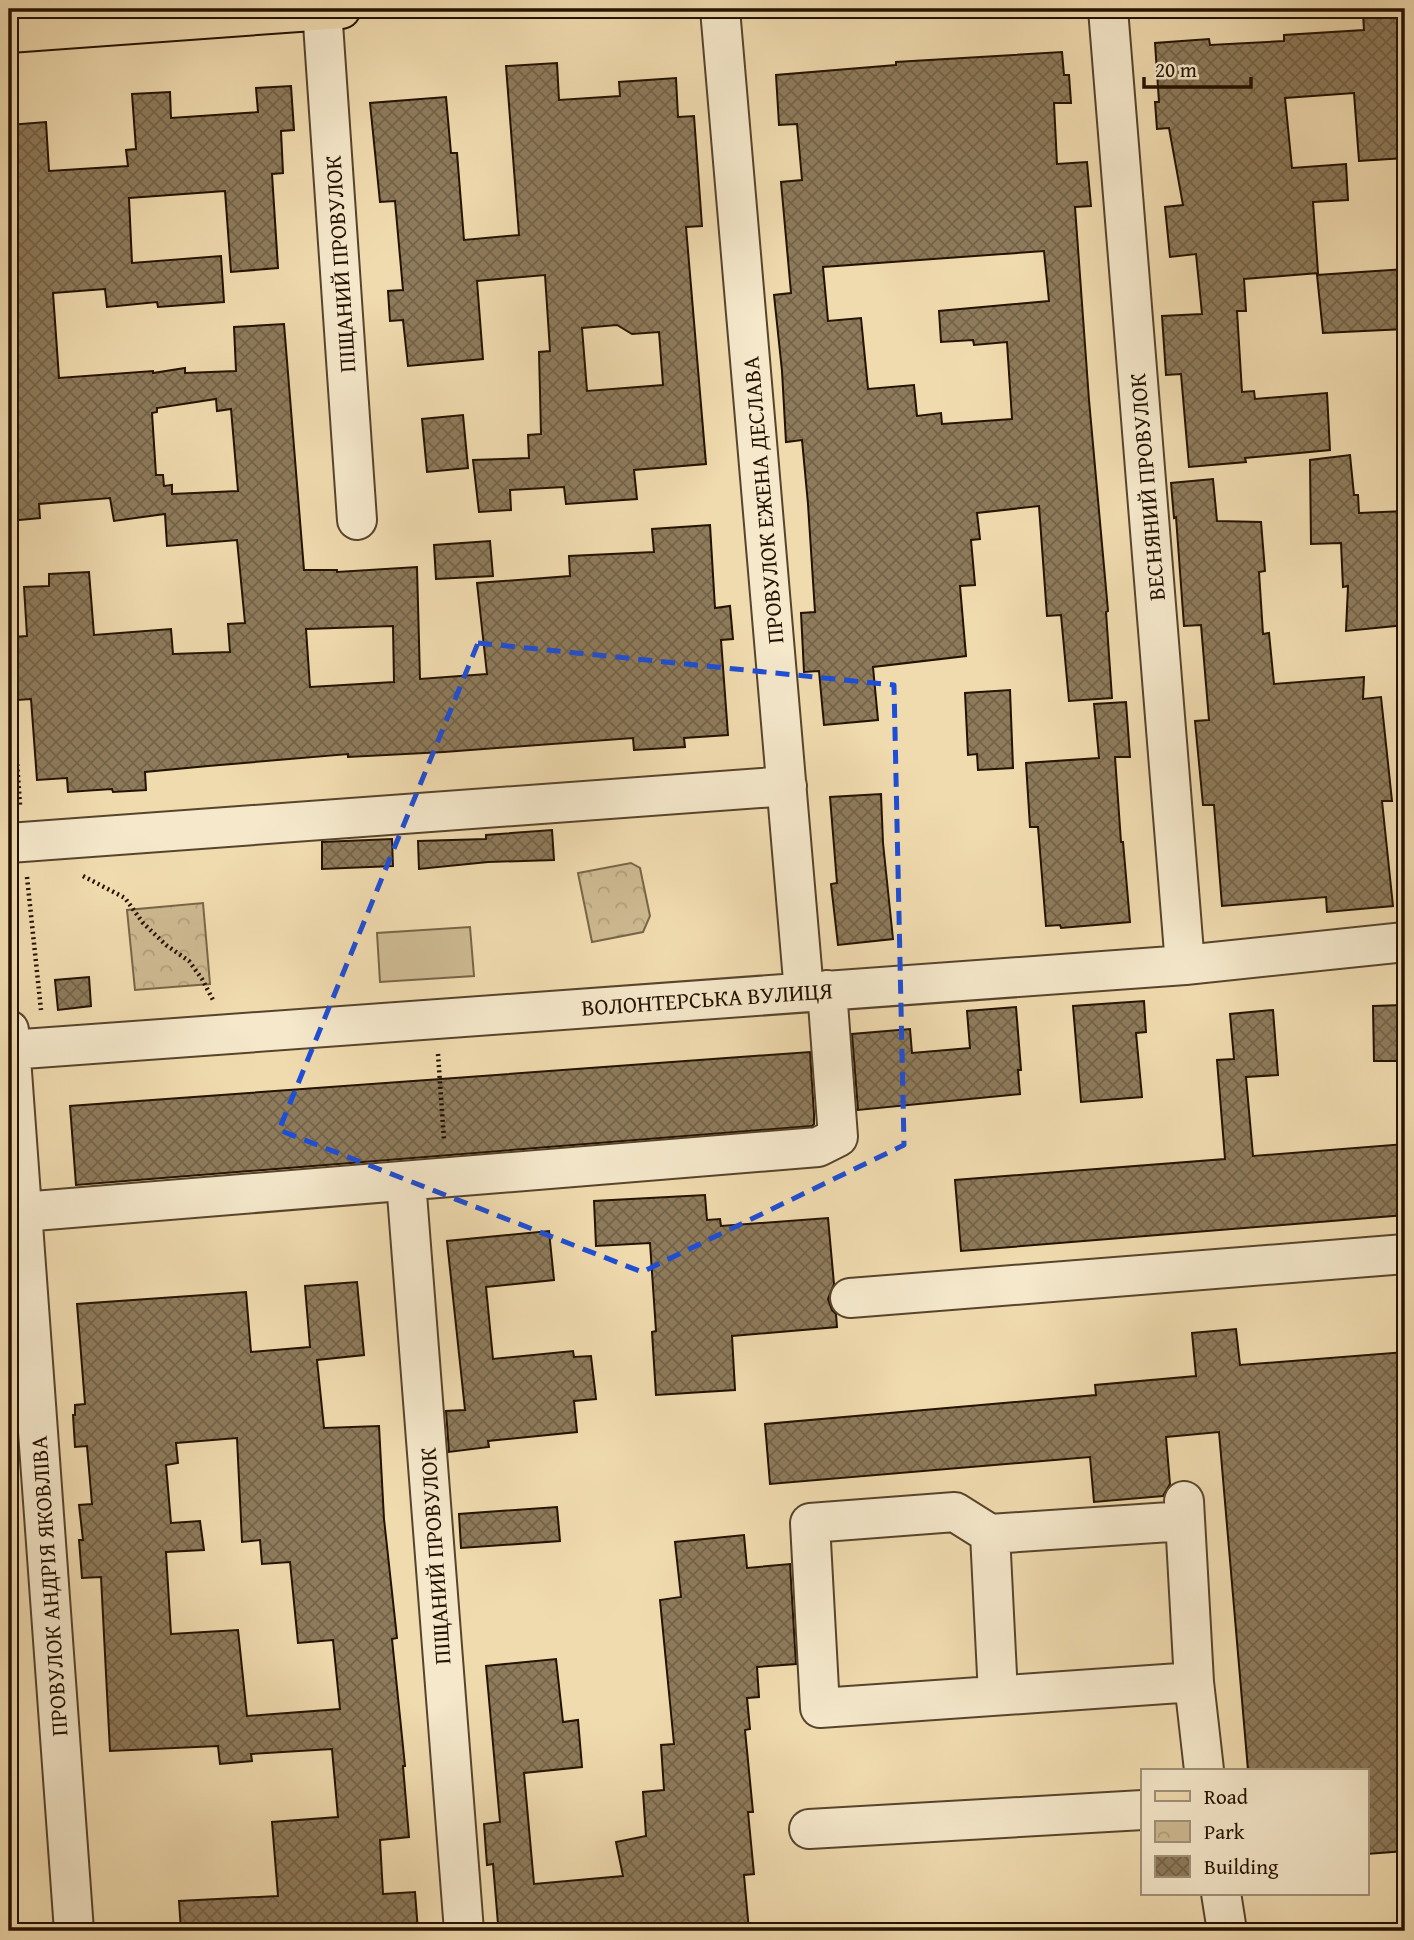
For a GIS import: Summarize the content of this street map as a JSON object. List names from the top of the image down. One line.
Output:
{"streets":{"street":["ПІЩАНИЙ ПРОВУЛОК","ВЕСНЯНИЙ ПРОВУЛОК","ПРОВУЛОК ЕЖЕНА ДЕСЛАВА","ВОЛОНТЕРСЬКА ВУЛИЦЯ","ПРОВУЛОК АНДРІЯ ЯКОВЛІВА"]},"crossings":[["ВЕСНЯНИЙ ПРОВУЛОК","ВОЛОНТЕРСЬКА ВУЛИЦЯ"],["ПРОВУЛОК ЕЖЕНА ДЕСЛАВА","ВОЛОНТЕРСЬКА ВУЛИЦЯ"],["ВОЛОНТЕРСЬКА ВУЛИЦЯ","ПРОВУЛОК АНДРІЯ ЯКОВЛІВА"]],"legend":["Road","Park","Building"],"scale_bar":"20 m"}
